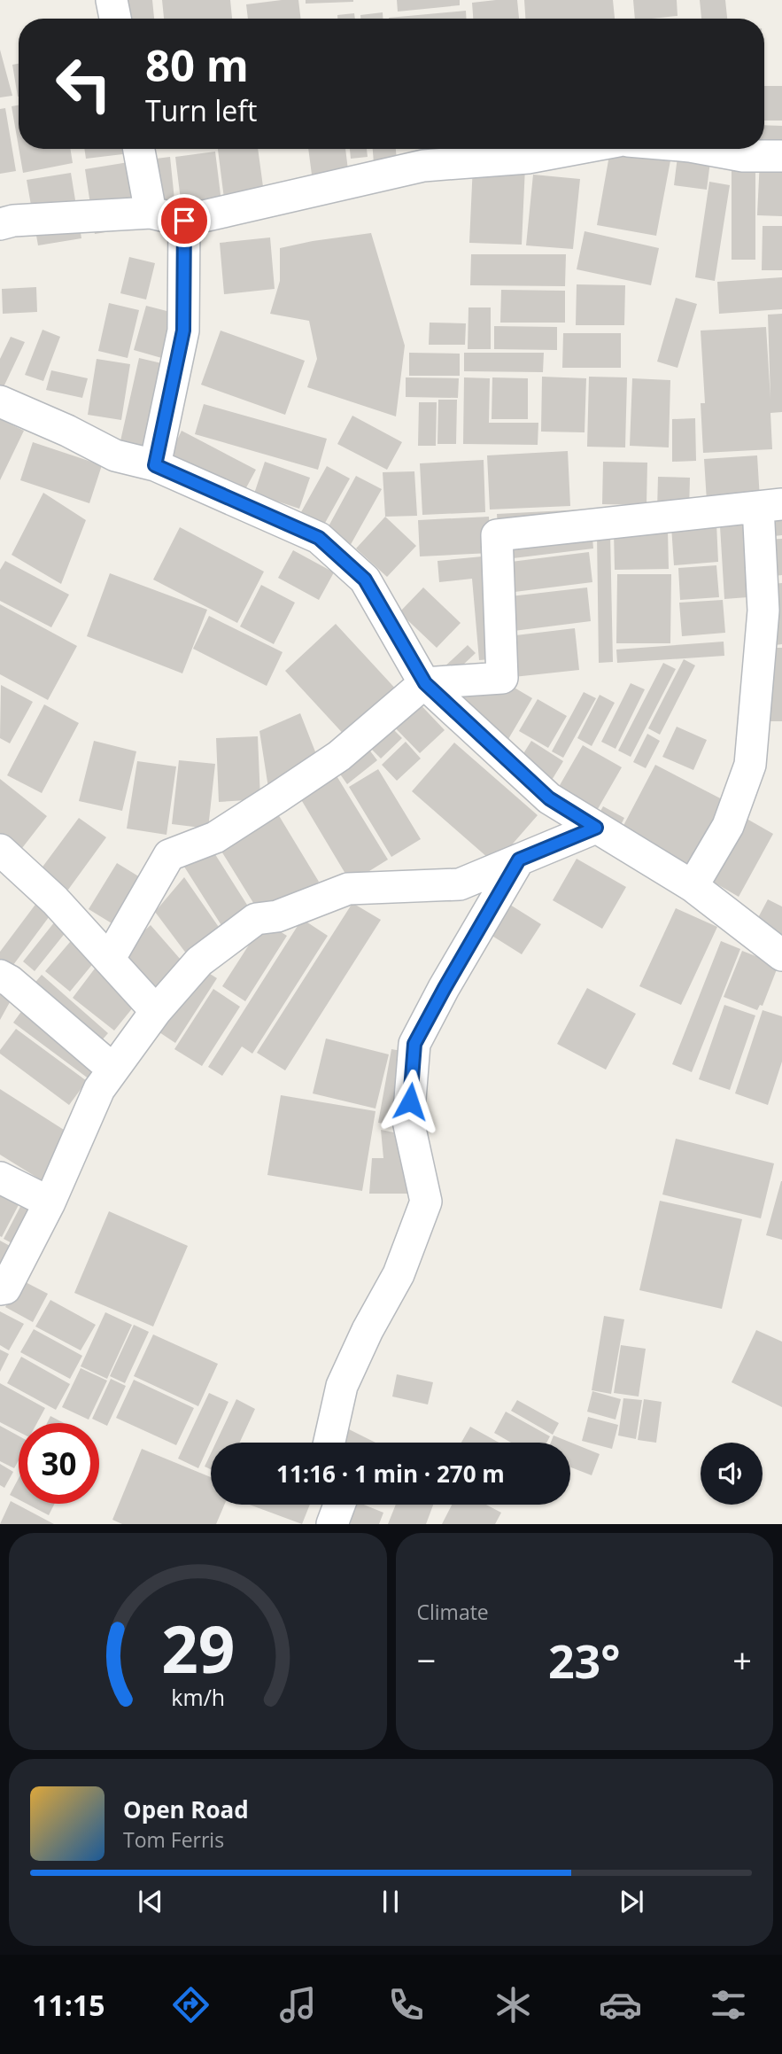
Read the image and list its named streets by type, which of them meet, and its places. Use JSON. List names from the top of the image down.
{
  "page": {
    "turn": ["80 m", "Turn left"],
    "limit": "30",
    "trip": "11:16 · 1 min · 270 m",
    "tile": "Climate",
    "heat": ["−", "23°", "+"],
    "song": ["Open Road", "Tom Ferris"],
    "tabs": "11:15",
    "gauge": ["29", "km/h"]
  }
}
